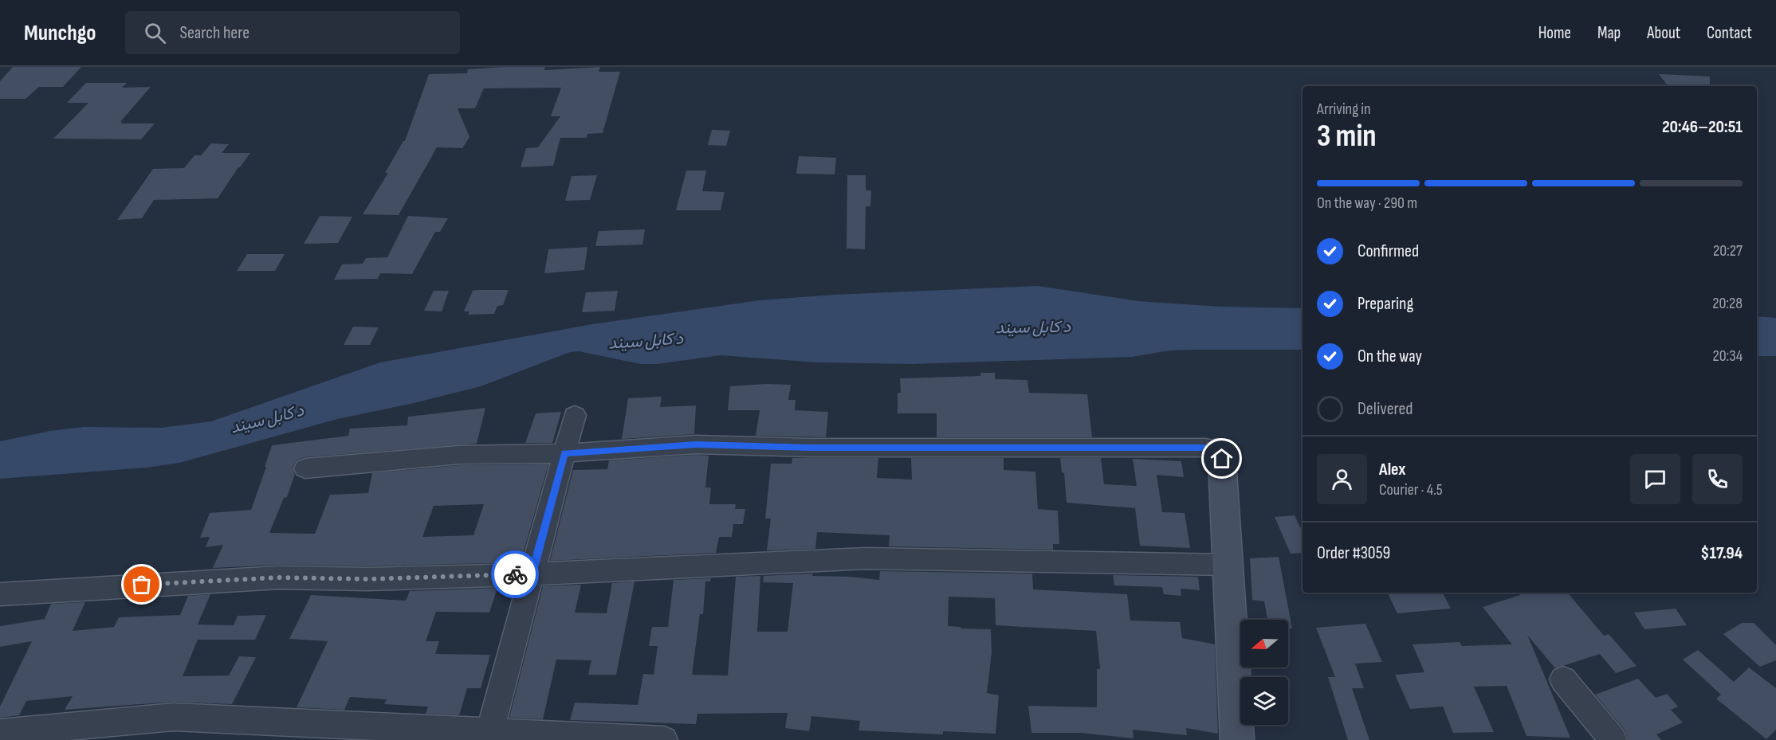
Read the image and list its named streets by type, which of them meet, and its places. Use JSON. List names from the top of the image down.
{
  "water": ["د کابل سيند"],
  "north": "left",
  "page": {
    "header": "Munchgo",
    "search": "Search here",
    "nav": [
      "Home",
      "Map",
      "About",
      "Contact"
    ],
    "heading": ["3 min", "Arriving in", "20:46–20:51"],
    "panel": [
      "Alex",
      "Courier · 4.5",
      "Order #3059",
      "$17.94"
    ],
    "bar": "On the way · 290 m",
    "list": [
      ["Confirmed", "20:27"],
      ["Preparing", "20:28"],
      ["On the way", "20:34"],
      "Delivered"
    ]
  }
}
